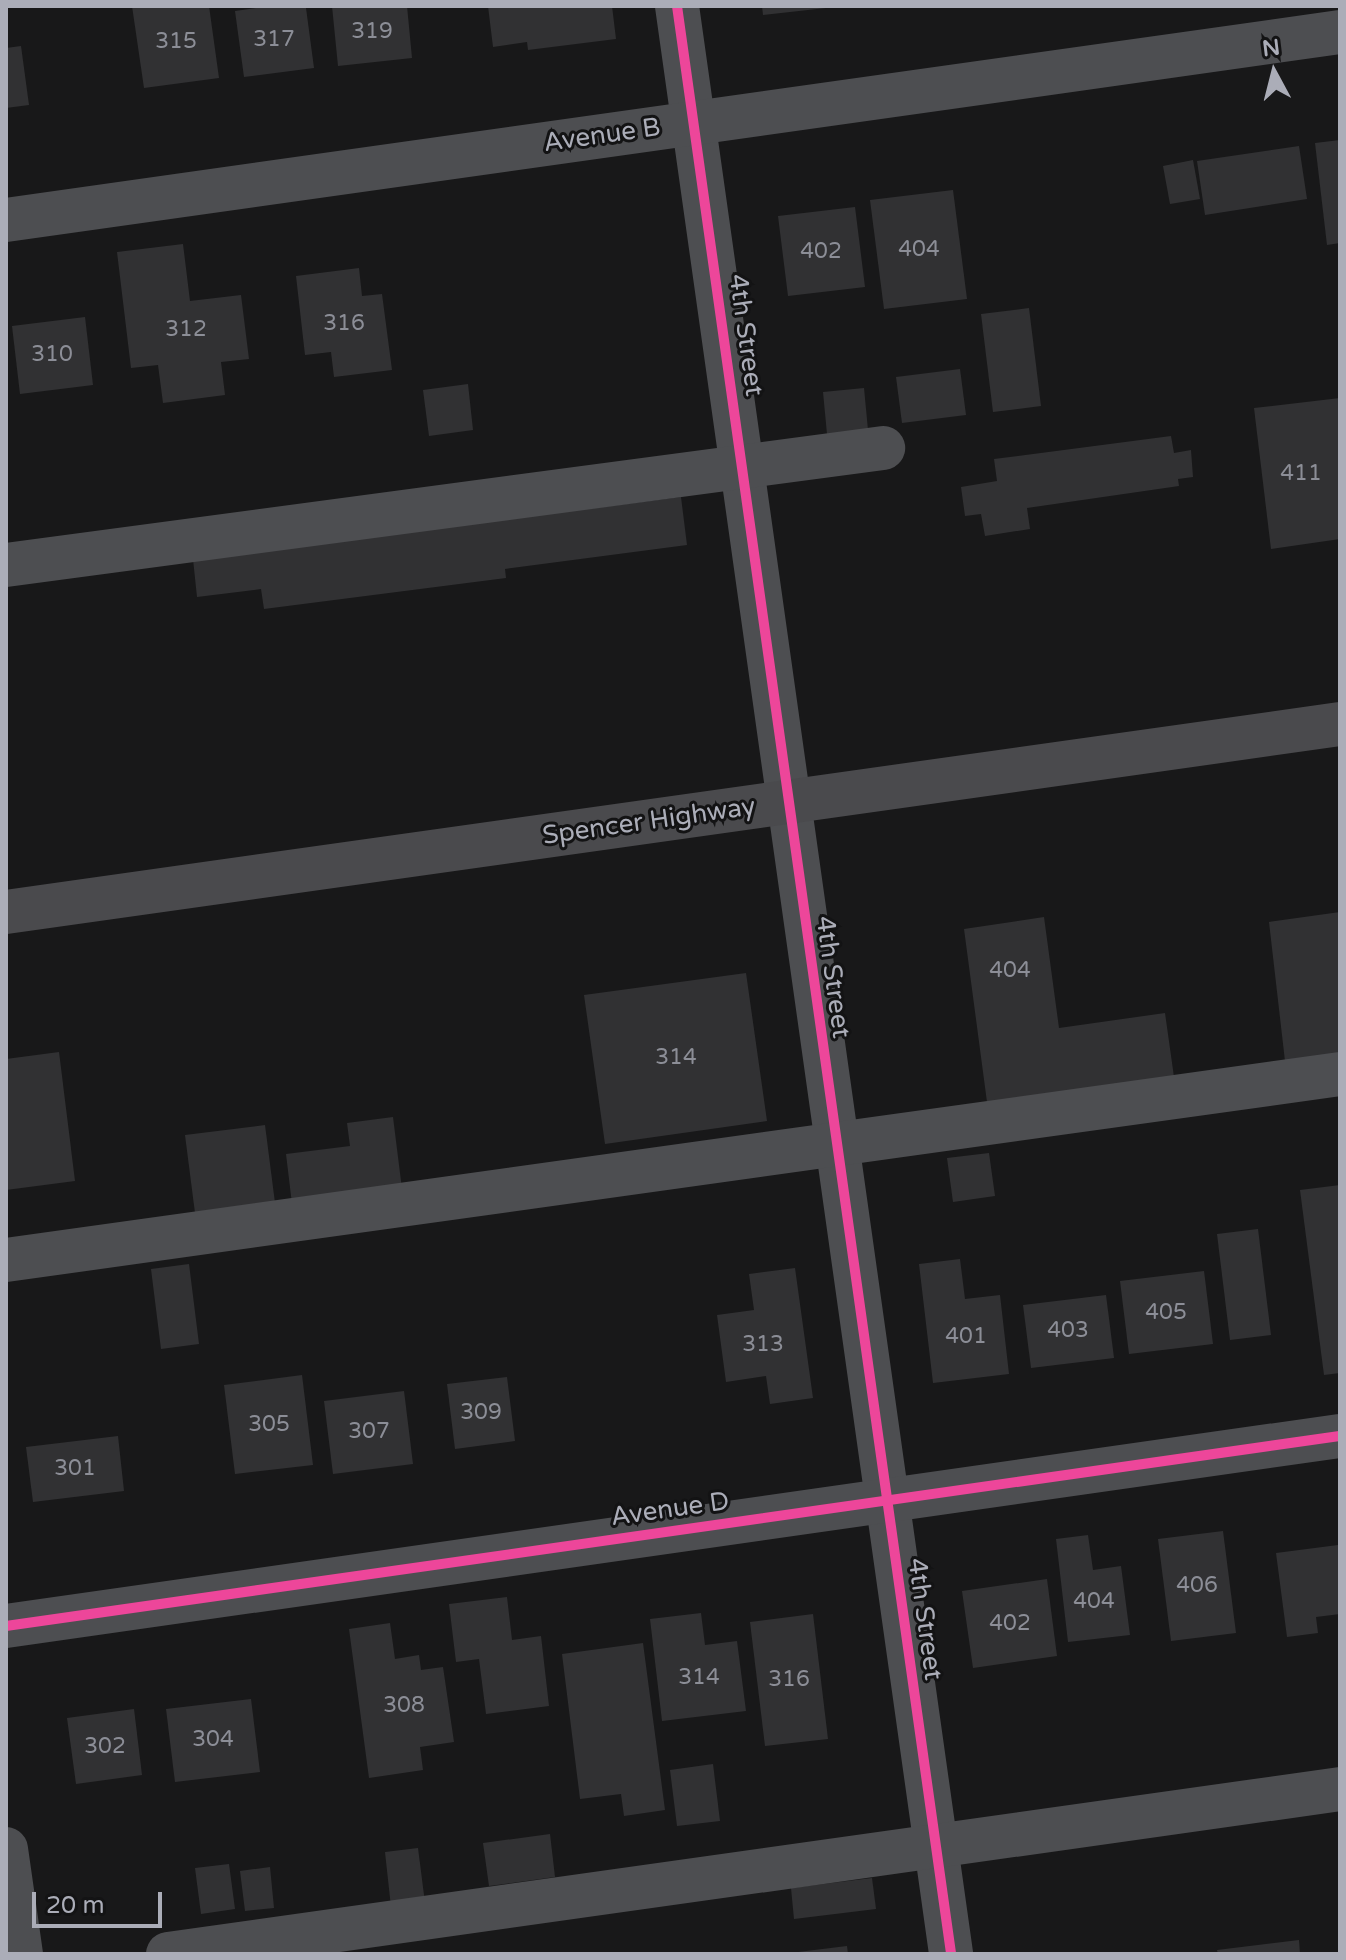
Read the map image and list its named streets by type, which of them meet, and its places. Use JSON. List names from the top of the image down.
{
  "streets": {
    "main road": ["Spencer Highway"],
    "street": ["Avenue B", "4th Street", "Avenue D"]
  },
  "crossings": [
    ["Avenue B", "4th Street"],
    ["4th Street", "Spencer Highway"],
    ["4th Street", "Avenue D"]
  ],
  "house_numbers": [
    "319",
    "317",
    "315",
    "404",
    "402",
    "316",
    "312",
    "310",
    "411",
    "404",
    "314",
    "405",
    "403",
    "401",
    "313",
    "309",
    "305",
    "307",
    "301",
    "406",
    "404",
    "402",
    "314",
    "316",
    "308",
    "304",
    "302"
  ],
  "scale_bar": "20 m",
  "north": "top"
}
